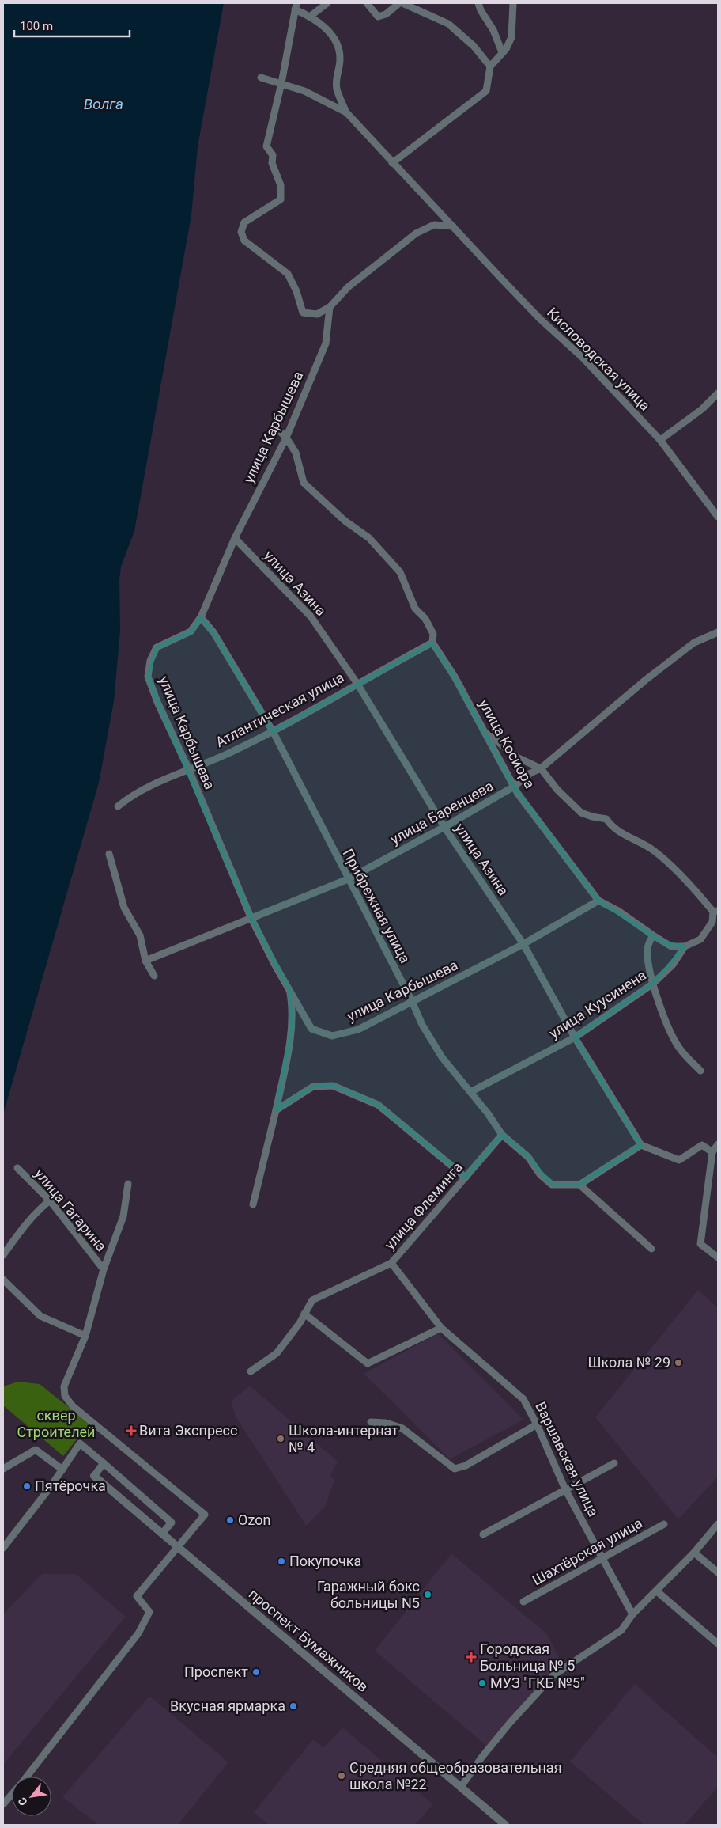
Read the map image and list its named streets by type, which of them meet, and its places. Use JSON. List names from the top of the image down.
{
  "streets": {
    "street": [
      "Кисловодская улица",
      "улица Карбышева",
      "улица Азина",
      "Атлантическая улица",
      "улица Косиора",
      "улица Баренцева",
      "Прибрежная улица",
      "улица Куусинена",
      "улица Флеминга",
      "улица Гагарина",
      "Варшавская улица",
      "Шахтёрская улица",
      "проспект Бумажников"
    ]
  },
  "crossings": [
    ["улица Карбышева", "улица Азина"],
    ["улица Карбышева", "Атлантическая улица"],
    ["улица Карбышева", "улица Косиора"],
    ["улица Карбышева", "улица Баренцева"],
    ["улица Карбышева", "Прибрежная улица"],
    ["улица Азина", "Атлантическая улица"],
    ["улица Азина", "улица Баренцева"],
    ["улица Азина", "улица Куусинена"],
    ["Атлантическая улица", "улица Косиора"],
    ["Атлантическая улица", "Прибрежная улица"],
    ["улица Косиора", "улица Баренцева"],
    ["улица Косиора", "улица Куусинена"],
    ["улица Баренцева", "Прибрежная улица"],
    ["Прибрежная улица", "улица Куусинена"],
    ["Прибрежная улица", "улица Флеминга"],
    ["улица Флеминга", "Варшавская улица"],
    ["Варшавская улица", "Шахтёрская улица"]
  ],
  "water": ["Волга"],
  "parks": ["сквер Строителей"],
  "places": {
    "other": [
      "Школа № 29",
      "Школа-интернат № 4",
      "Пятёрочка",
      "Ozon",
      "Покупочка",
      "Гаражный бокс больницы N5",
      "Проспект",
      "МУЗ \"ГКБ №5\"",
      "Вкусная ярмарка",
      "Средняя общеобразовательная школа №22"
    ],
    "health": ["Вита Экспресс", "Городская Больница № 5"]
  },
  "scale_bar": "100 m",
  "north": "bottom left"
}
